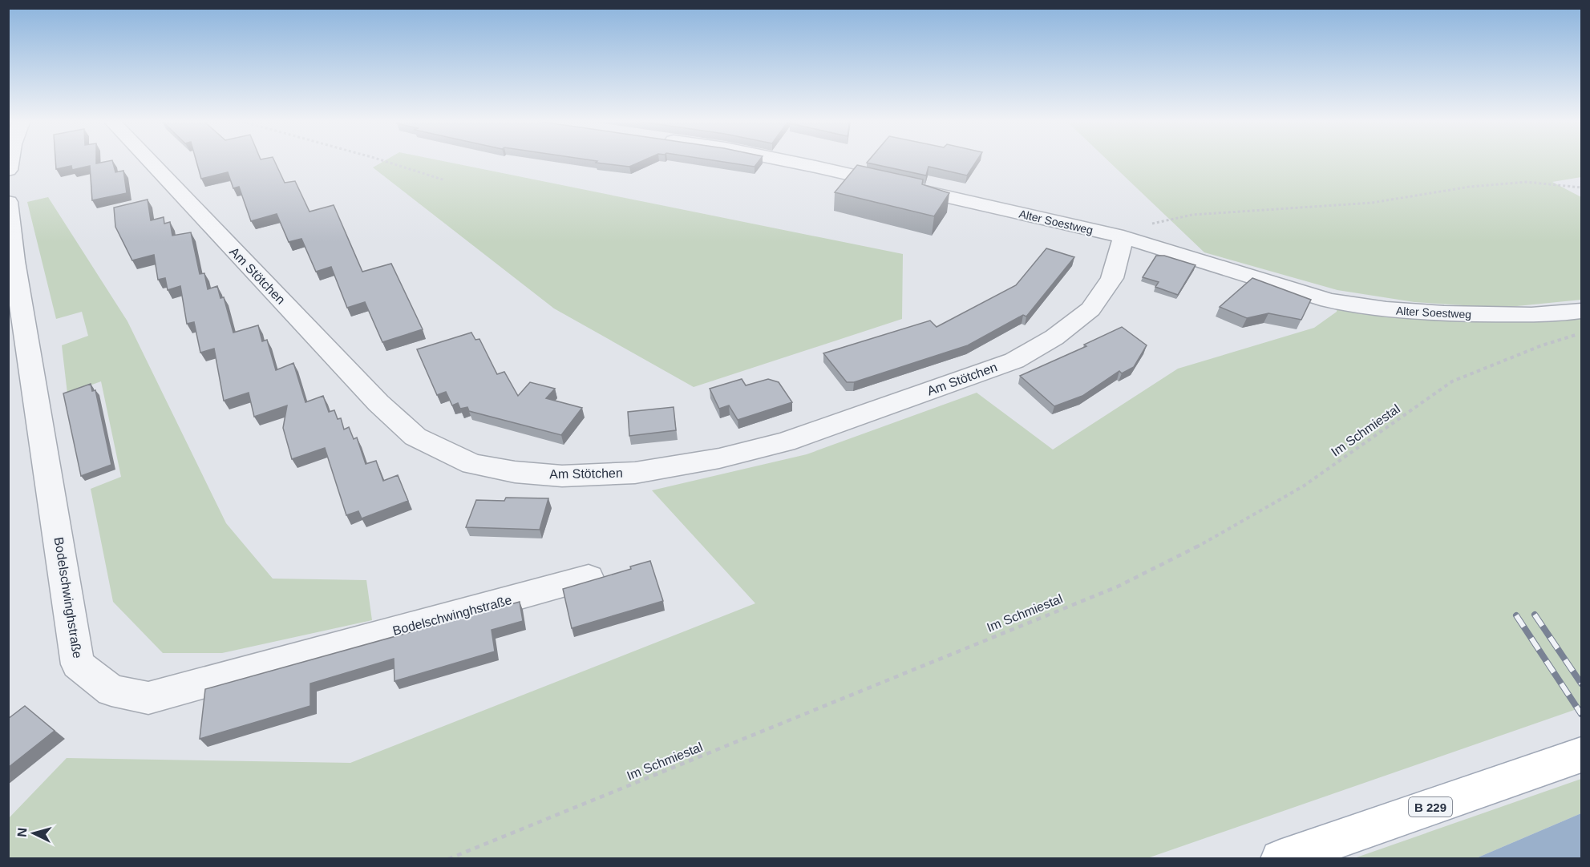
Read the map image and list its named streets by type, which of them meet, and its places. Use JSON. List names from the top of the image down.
{
  "streets": {
    "main road": ["B 229"],
    "street": ["Alter Soestweg", "Am Stötchen", "Bodelschwinghstraße"],
    "path": ["Im Schmiestal"]
  },
  "crossings": [
    ["Alter Soestweg", "Am Stötchen"]
  ],
  "north": "left"
}
